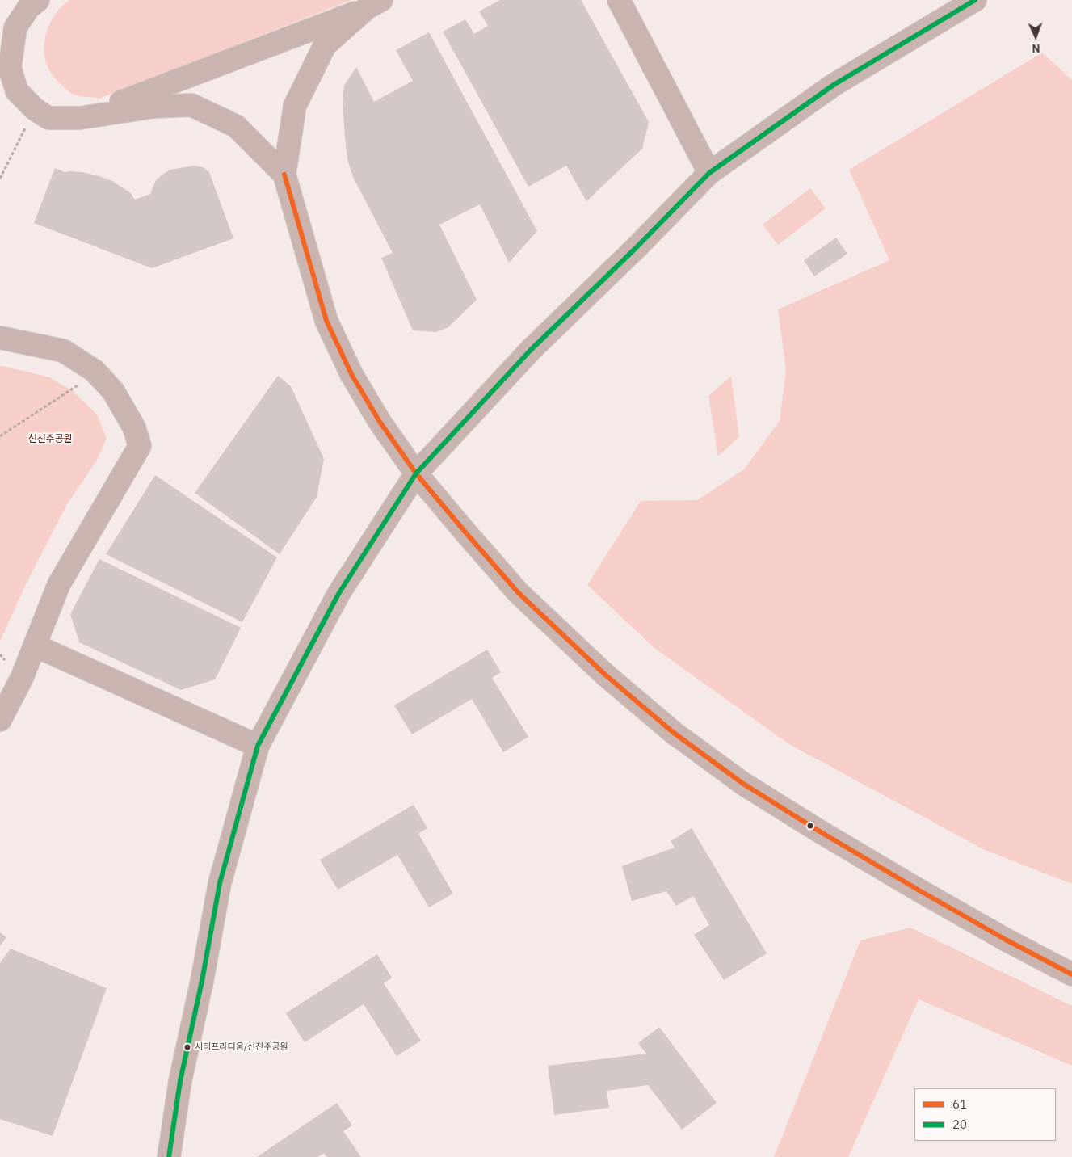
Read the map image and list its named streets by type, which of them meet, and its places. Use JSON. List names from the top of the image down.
{
  "parks": ["신진주공원"],
  "places": ["시티프라디움/신진주공원"],
  "lines": ["transit line 20", "transit line 61"],
  "legend": ["61", "20"],
  "north": "bottom"
}
